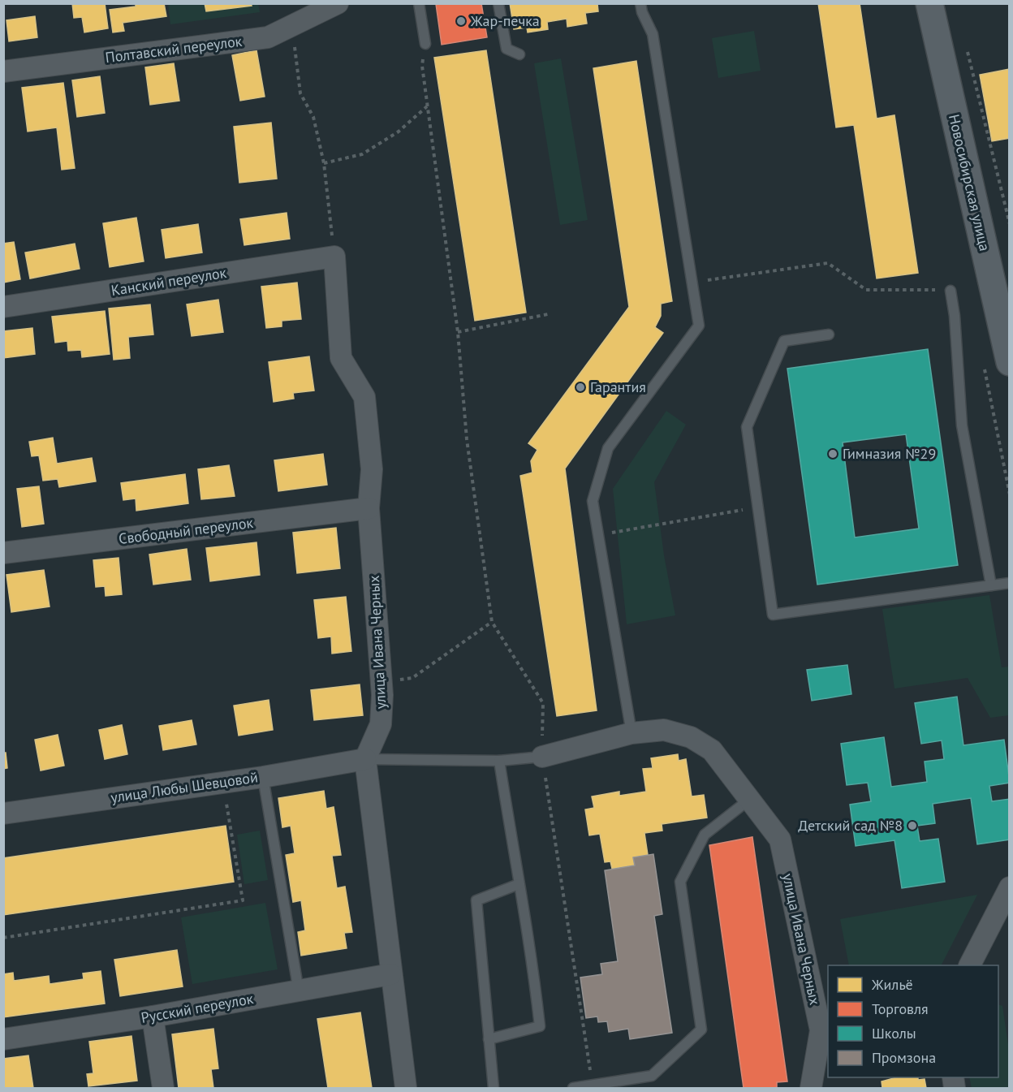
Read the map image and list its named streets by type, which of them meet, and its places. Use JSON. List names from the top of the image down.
{
  "streets": {
    "street": [
      "Полтавский переулок",
      "Новосибирская улица",
      "Канский переулок",
      "Свободный переулок",
      "улица Ивана Черных",
      "улица Любы Шевцовой",
      "Русский переулок"
    ]
  },
  "crossings": [
    ["Канский переулок", "улица Ивана Черных"],
    ["Свободный переулок", "улица Ивана Черных"],
    ["улица Ивана Черных", "улица Любы Шевцовой"]
  ],
  "places": [
    "Жар-печка",
    "Гарантия",
    "Гимназия №29",
    "Детский сад №8"
  ],
  "legend": [
    "Жильё",
    "Торговля",
    "Школы",
    "Промзона"
  ]
}
